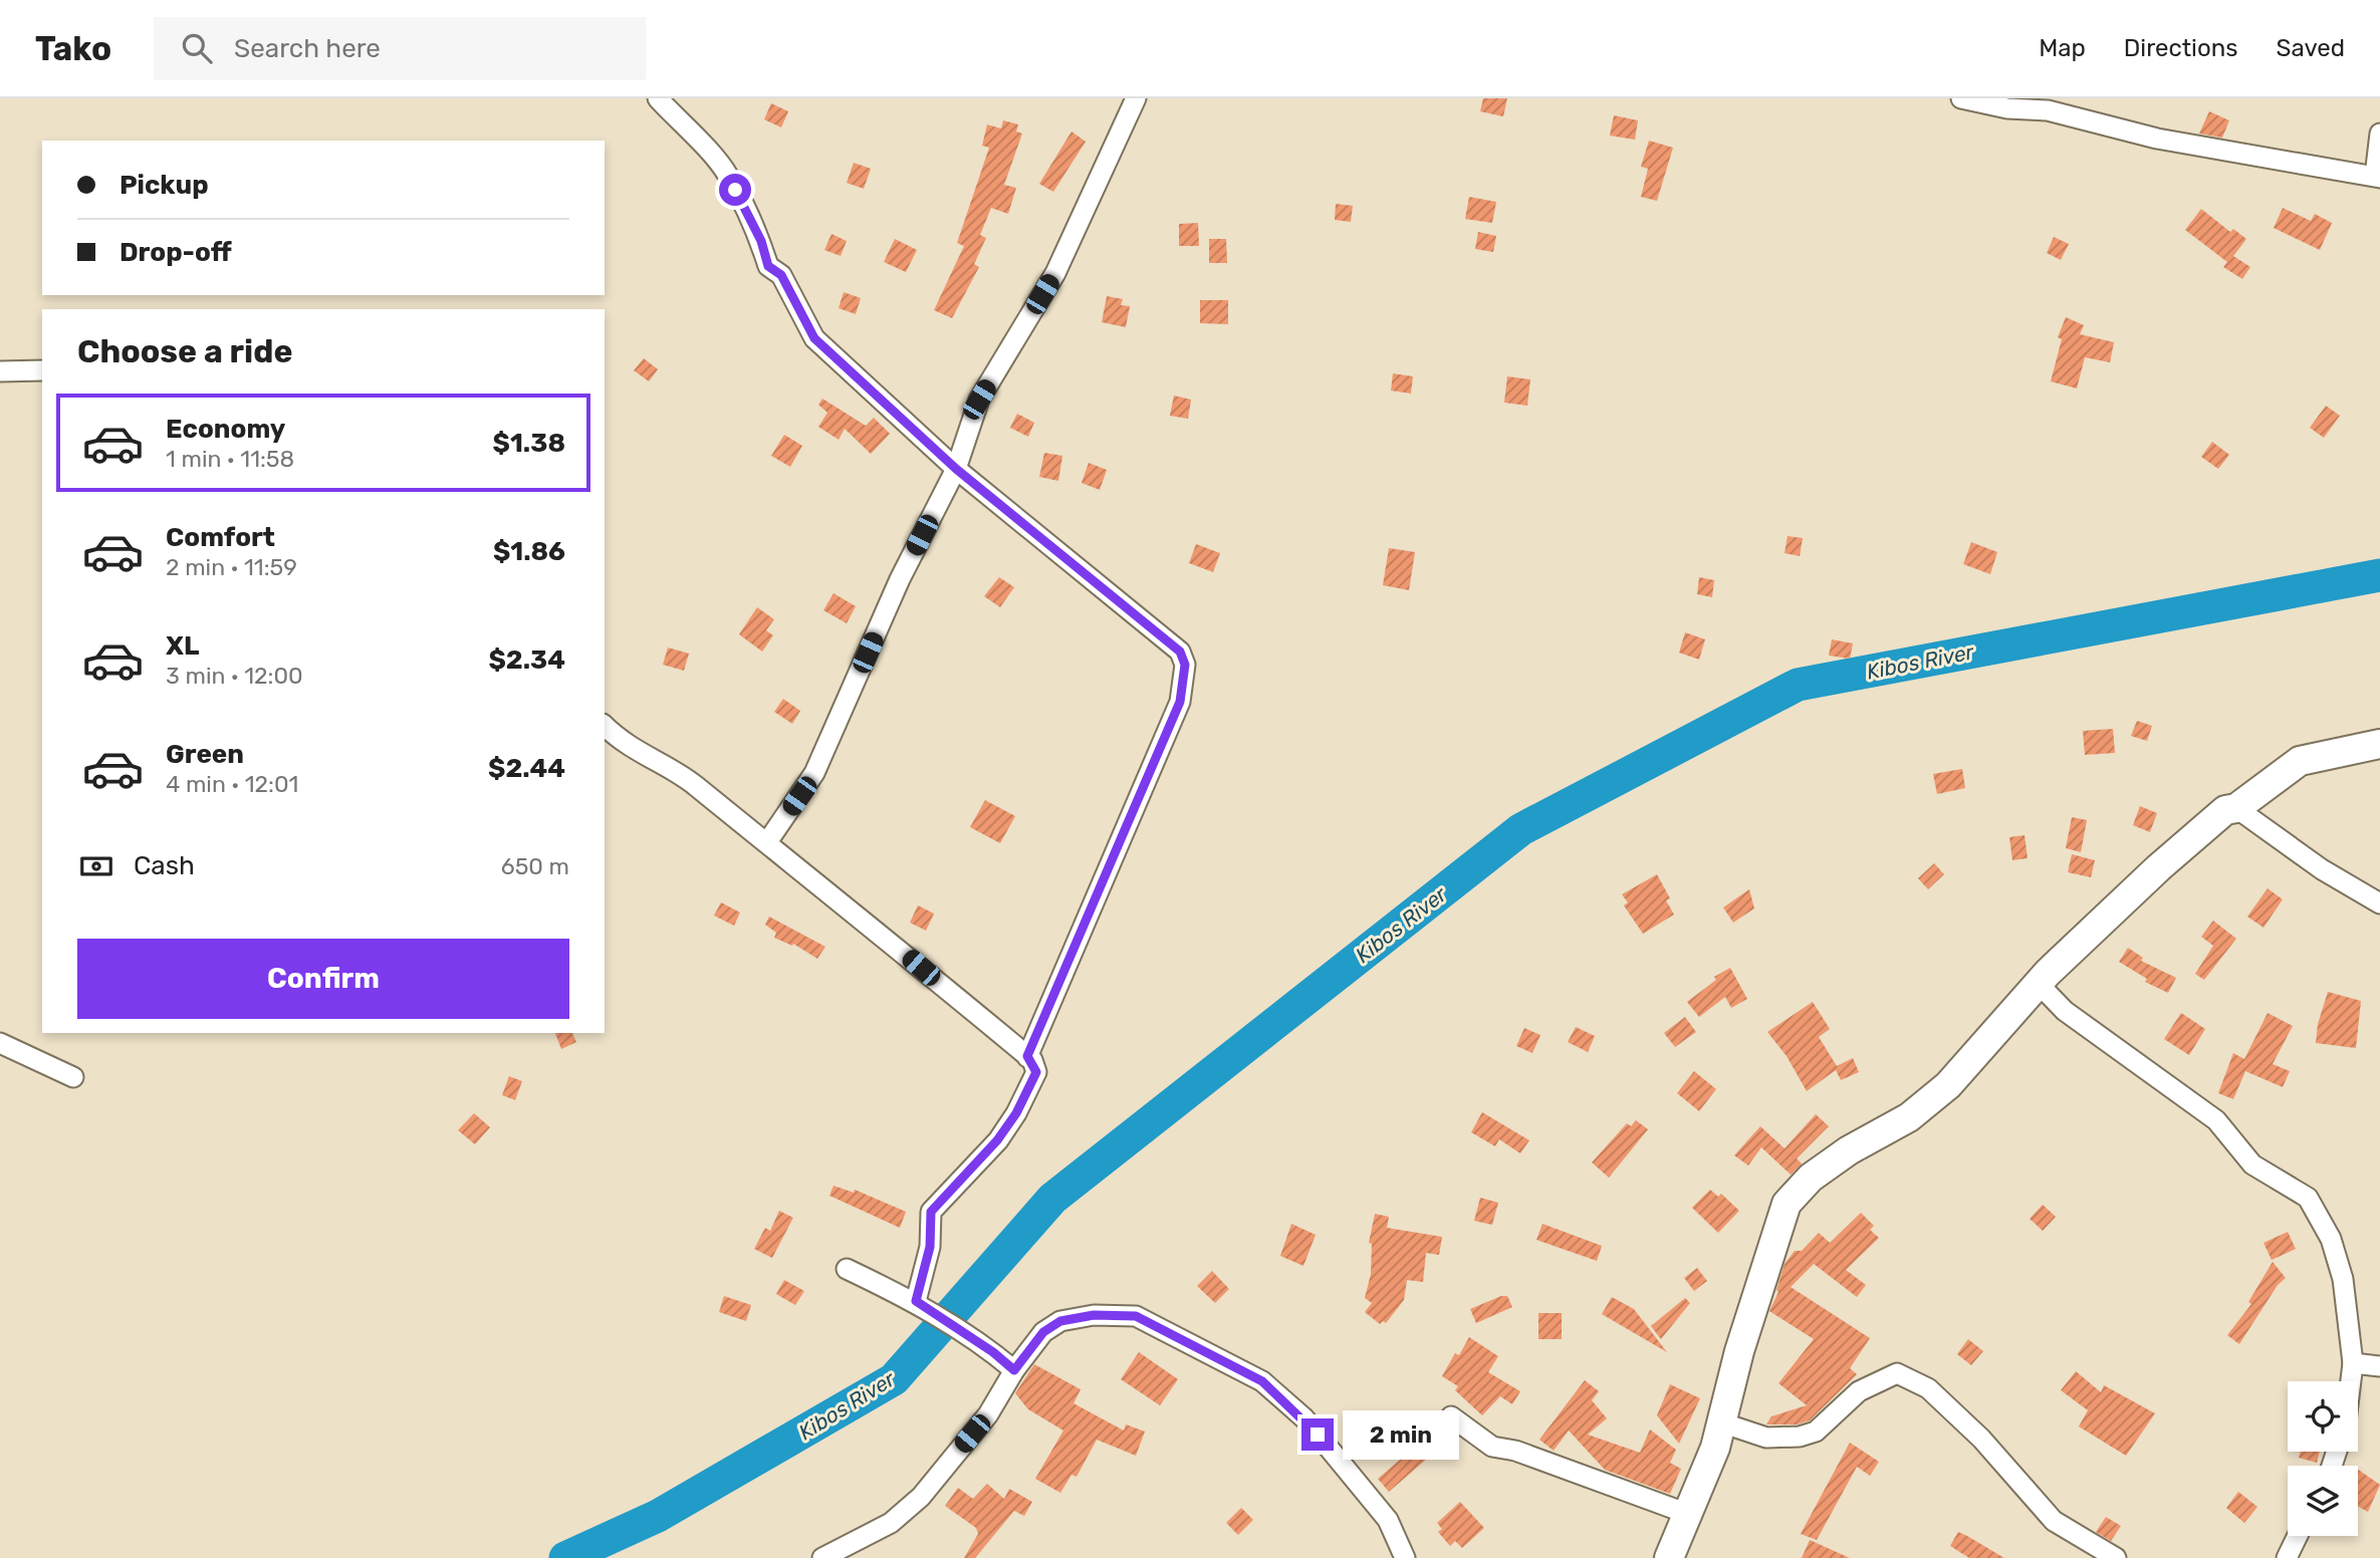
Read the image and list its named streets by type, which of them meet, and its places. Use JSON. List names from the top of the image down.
{
  "water": ["Kibos River"],
  "page": {
    "header": "Tako",
    "search": "Search here",
    "nav": ["Map", "Directions", "Saved"],
    "banner": ["Pickup", "Drop-off"],
    "heading": "Choose a ride",
    "list": [
      {
        "name": "Economy",
        "note": "1 min · 11:58",
        "value": "$1.38"
      },
      {
        "name": "Comfort",
        "note": "2 min · 11:59",
        "value": "$1.86"
      },
      {
        "name": "XL",
        "note": "3 min · 12:00",
        "value": "$2.34"
      },
      {
        "name": "Green",
        "note": "4 min · 12:01",
        "value": "$2.44"
      }
    ],
    "pay": ["Cash", "650 m"],
    "buttons": "Confirm",
    "bubble": "2 min"
  }
}
